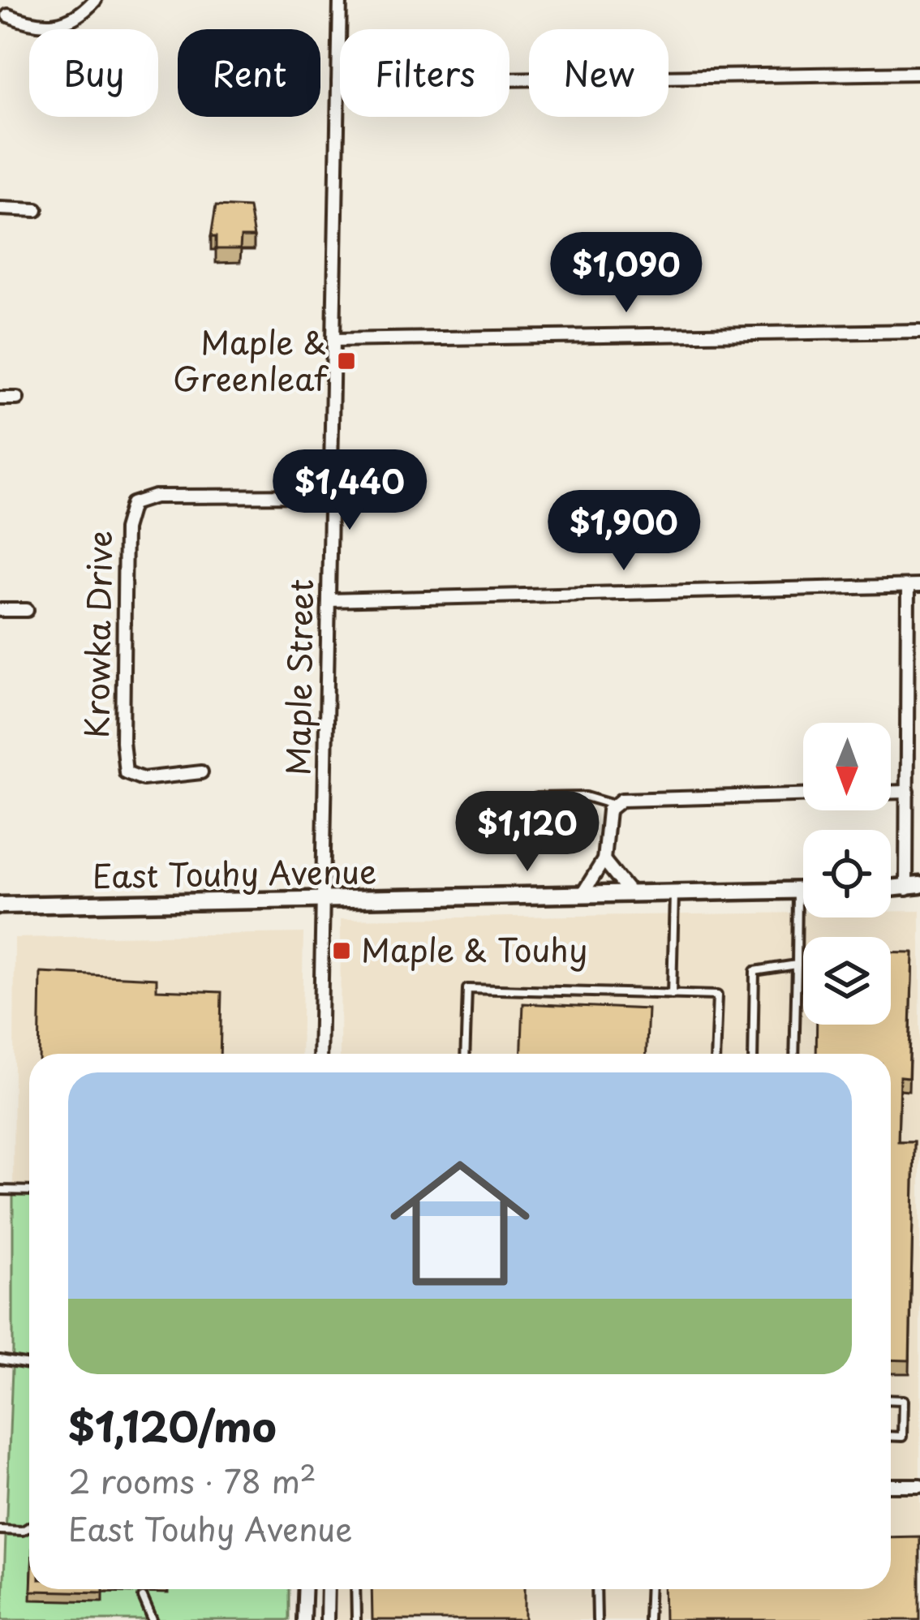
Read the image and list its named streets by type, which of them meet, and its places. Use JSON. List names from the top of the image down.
{
  "streets": {
    "main road": ["East Touhy Avenue"],
    "street": ["Krowka Drive", "Maple Street"]
  },
  "crossings": [
    ["Krowka Drive", "Maple Street"],
    ["Maple Street", "East Touhy Avenue"]
  ],
  "places": {
    "transit": ["Maple & Greenleaf", "Maple & Touhy"]
  },
  "north": "bottom",
  "page": {
    "chip": [
      "Buy",
      "Rent",
      "Filters",
      "New"
    ],
    "price": [
      "$1,090",
      "$1,440",
      "$1,900",
      "$1,120"
    ],
    "list": [
      {
        "name": "$1,120/mo",
        "note": "2 rooms · 78 m² · East Touhy Avenue"
      }
    ]
  }
}
